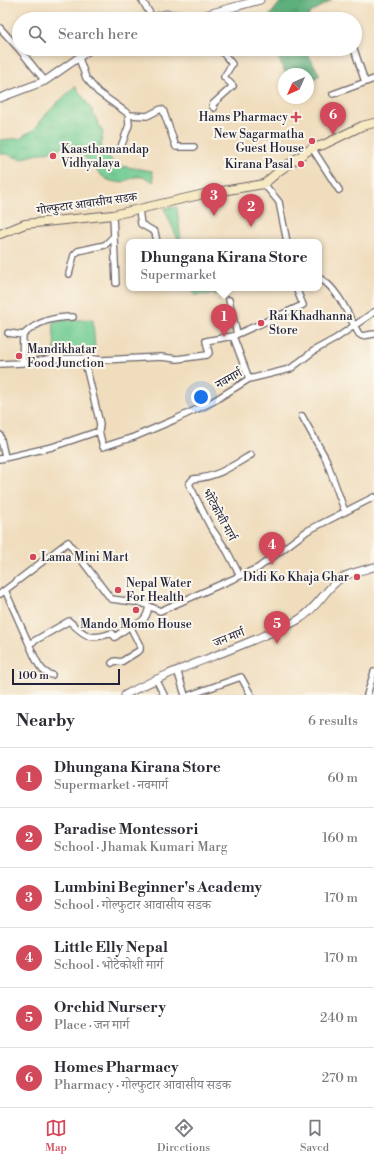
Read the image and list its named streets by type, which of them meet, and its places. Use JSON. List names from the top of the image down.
{
  "streets": {
    "main road": ["गोल्फुटार आवासीय सडक"],
    "street": ["नवमार्ग", "भोटेकोशी मार्ग", "जन मार्ग"]
  },
  "places": {
    "health": ["Hams Pharmacy"],
    "other": [
      "New Sagarmatha Guest House",
      "Kaasthamandap Vidhyalaya",
      "Kirana Pasal",
      "Rai Khadhanna Store",
      "Mandikhatar Food Junction",
      "Lama Mini Mart",
      "Didi Ko Khaja Ghar",
      "Nepal Water For Health",
      "Mando Momo House"
    ]
  },
  "scale_bar": "100 m",
  "north": "bottom left",
  "page": {
    "search": "Search here",
    "pins": [
      "6",
      "3",
      "2",
      "1",
      "4",
      "5"
    ],
    "popup": ["Dhungana Kirana Store", "Supermarket"],
    "scale": "100 m",
    "heading": ["Nearby", "6 results"],
    "list": [
      {
        "mark": "1",
        "name": "Dhungana Kirana Store",
        "note": "Supermarket · नवमार्ग",
        "value": "60 m"
      },
      {
        "mark": "2",
        "name": "Paradise Montessori",
        "note": "School · Jhamak Kumari Marg",
        "value": "160 m"
      },
      {
        "mark": "3",
        "name": "Lumbini Beginner's Academy",
        "note": "School · गोल्फुटार आवासीय सडक",
        "value": "170 m"
      },
      {
        "mark": "4",
        "name": "Little Elly Nepal",
        "note": "School · भोटेकोशी मार्ग",
        "value": "170 m"
      },
      {
        "mark": "5",
        "name": "Orchid Nursery",
        "note": "Place · जन मार्ग",
        "value": "240 m"
      },
      {
        "mark": "6",
        "name": "Homes Pharmacy",
        "note": "Pharmacy · गोल्फुटार आवासीय सडक",
        "value": "270 m"
      }
    ],
    "nav": ["Map", "Directions", "Saved"]
  }
}
